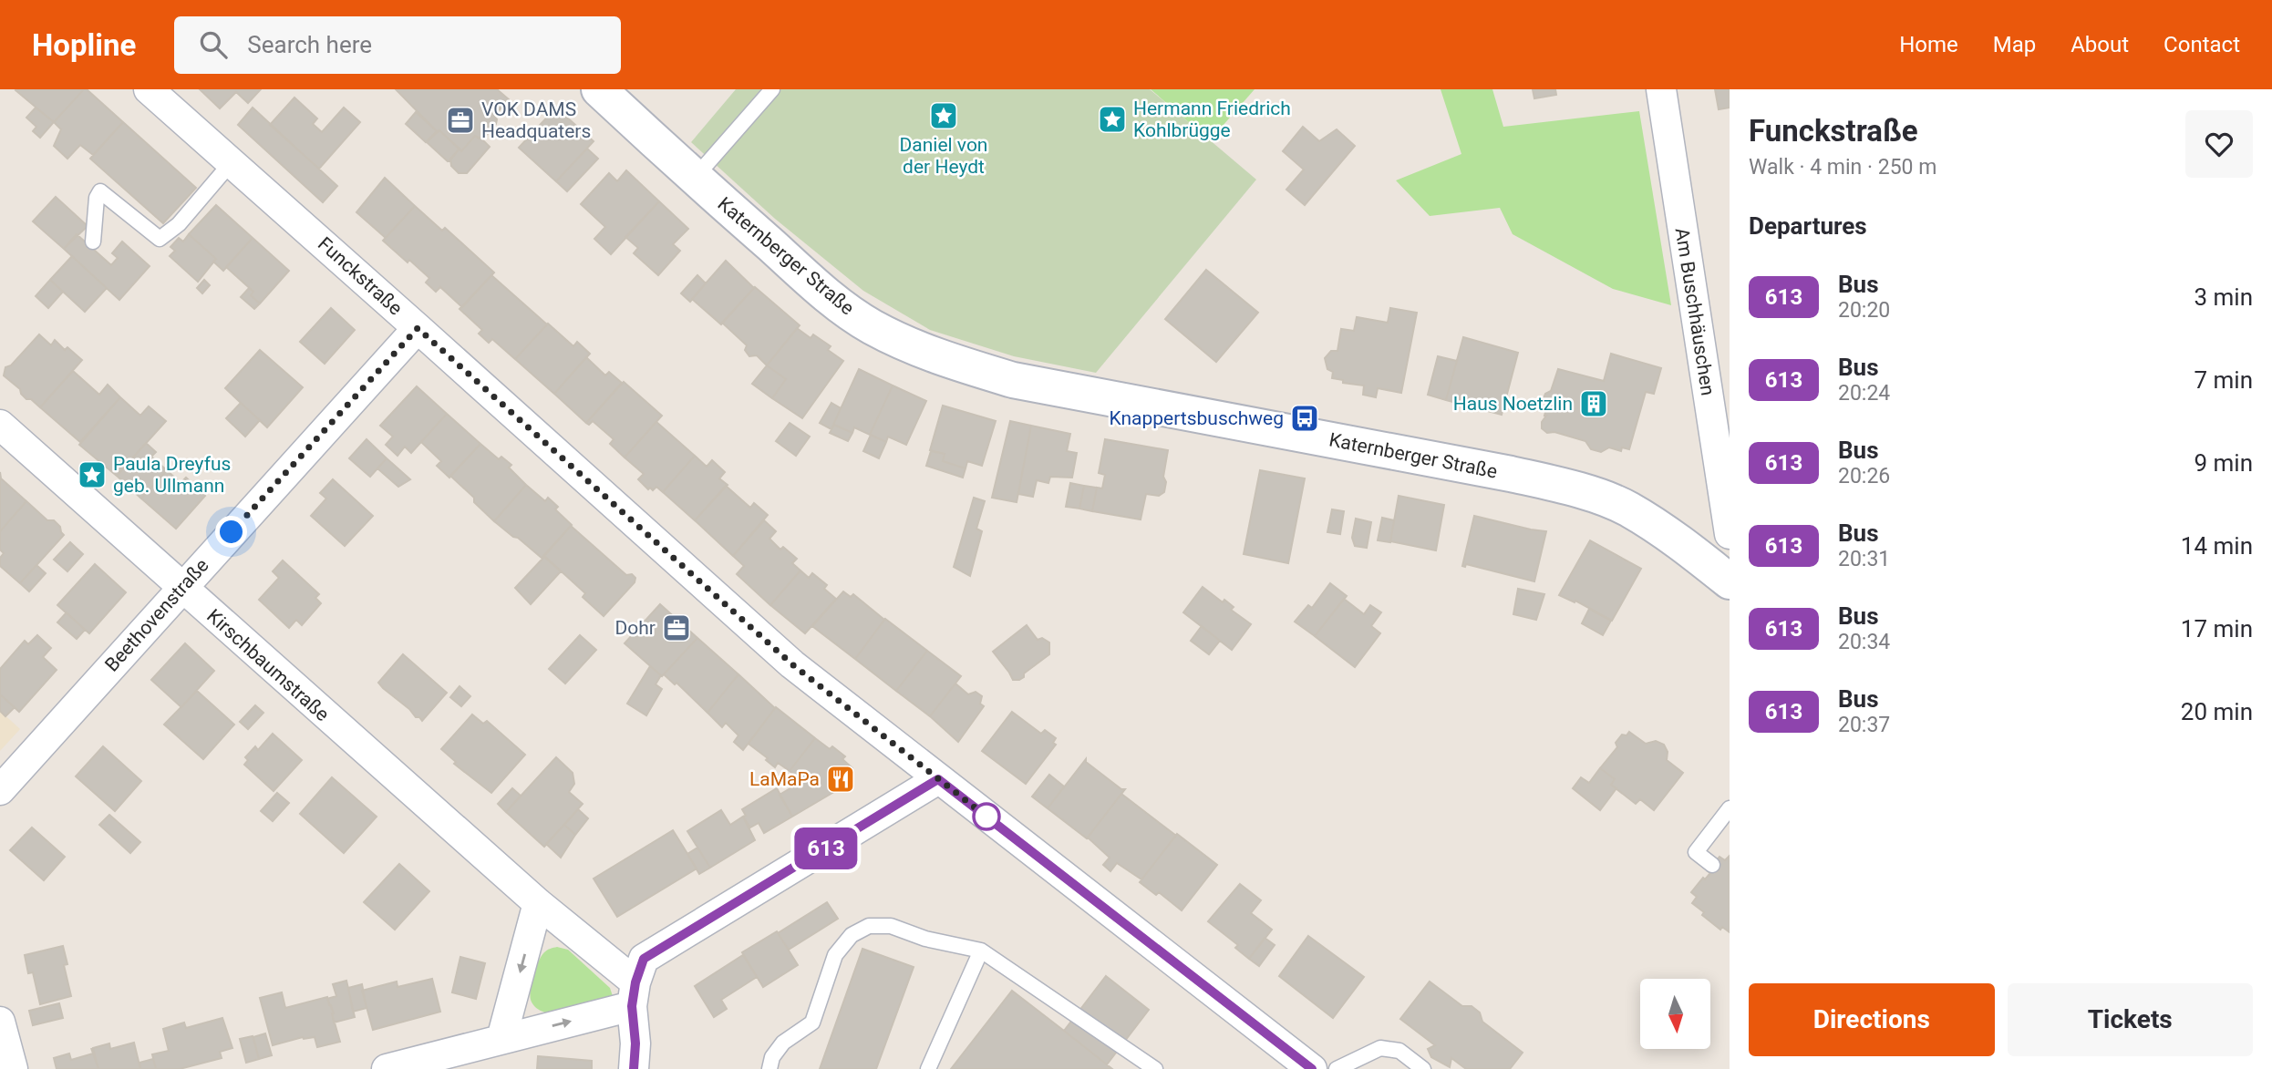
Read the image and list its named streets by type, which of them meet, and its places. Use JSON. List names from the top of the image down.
{
  "streets": {
    "street": [
      "Katernberger Straße",
      "Funckstraße",
      "Am Buschhäuschen",
      "Beethovenstraße",
      "Kirschbaumstraße"
    ]
  },
  "crossings": [
    ["Funckstraße", "Beethovenstraße"],
    ["Beethovenstraße", "Kirschbaumstraße"]
  ],
  "places": {
    "place": ["Daniel von der Heydt", "Hermann Friedrich Kohlbrügge", "Paula Dreyfus geb. Ullmann"],
    "office": ["VOK DAMS Headquaters", "Dohr"],
    "building": ["Haus Noetzlin"],
    "bus stop": ["Knappertsbuschweg"],
    "restaurant": ["LaMaPa"]
  },
  "lines": ["bus line 613"],
  "north": "bottom",
  "page": {
    "header": "Hopline",
    "search": "Search here",
    "nav": [
      "Home",
      "Map",
      "About",
      "Contact"
    ],
    "on_map": "613",
    "heading": [
      ["Funckstraße", "Walk · 4 min · 250 m"],
      "Departures"
    ],
    "list": [
      {
        "mark": "613",
        "name": "Bus",
        "note": "20:20",
        "value": "3 min"
      },
      {
        "mark": "613",
        "name": "Bus",
        "note": "20:24",
        "value": "7 min"
      },
      {
        "mark": "613",
        "name": "Bus",
        "note": "20:26",
        "value": "9 min"
      },
      {
        "mark": "613",
        "name": "Bus",
        "note": "20:31",
        "value": "14 min"
      },
      {
        "mark": "613",
        "name": "Bus",
        "note": "20:34",
        "value": "17 min"
      },
      {
        "mark": "613",
        "name": "Bus",
        "note": "20:37",
        "value": "20 min"
      }
    ],
    "buttons": ["Directions", "Tickets"]
  }
}
